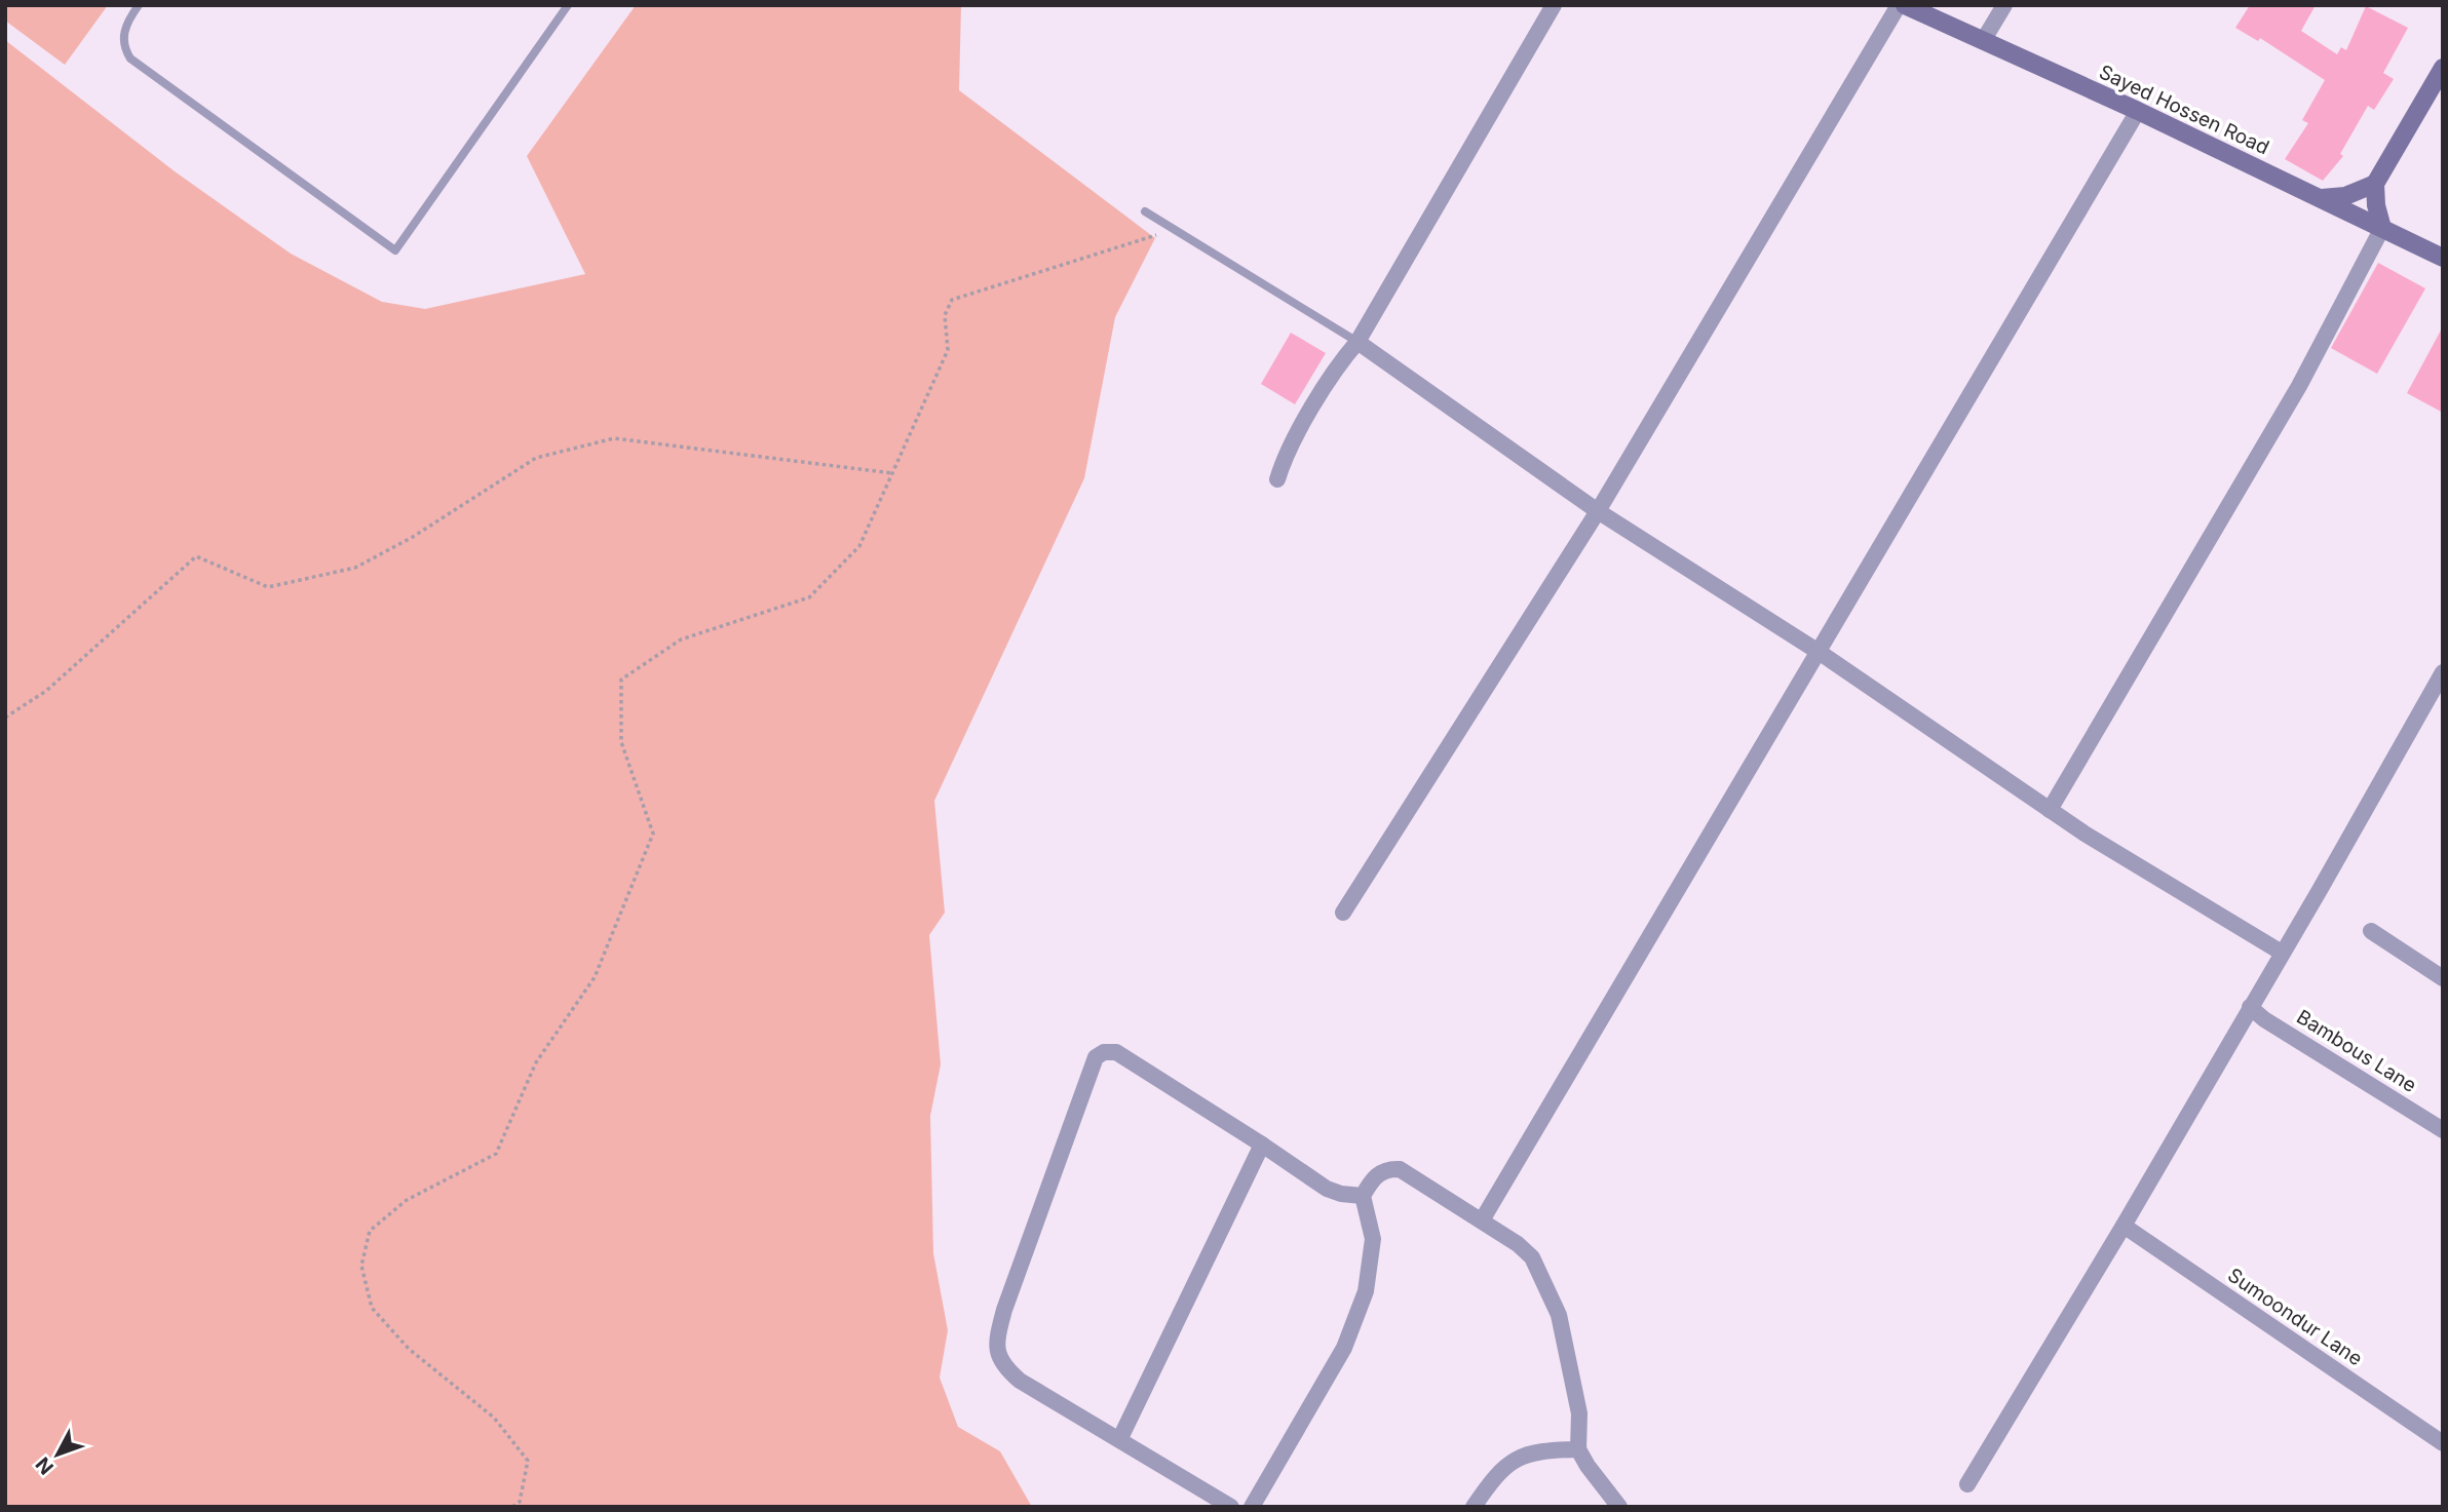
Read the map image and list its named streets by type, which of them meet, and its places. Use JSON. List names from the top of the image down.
{
  "streets": {
    "main road": ["Sayed Hossen Road"],
    "street": ["Bambous Lane", "Sumoondur Lane"]
  },
  "north": "bottom left"
}
